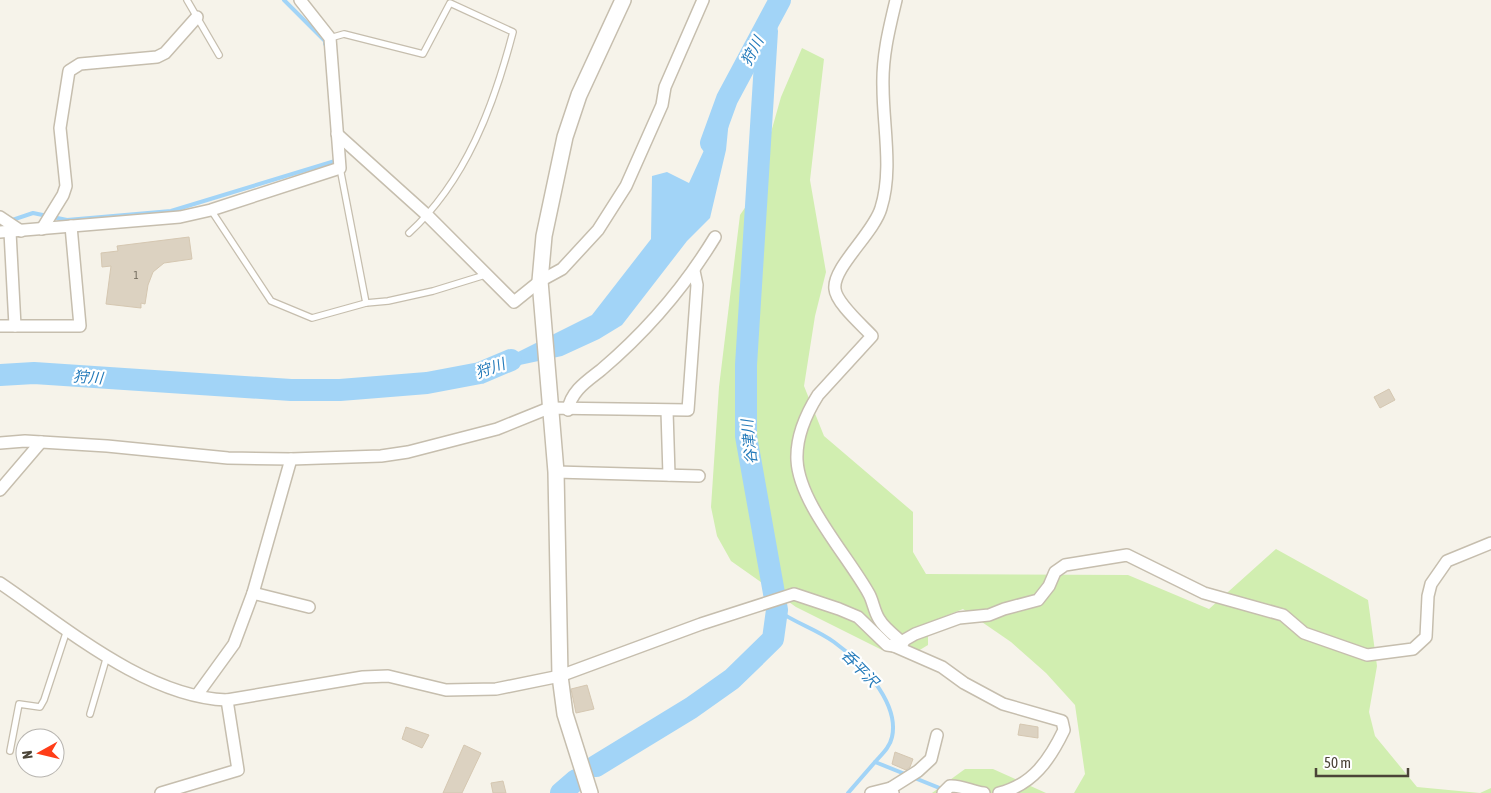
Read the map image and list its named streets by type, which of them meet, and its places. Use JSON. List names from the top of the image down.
{
  "water": ["狩川", "谷津川", "呑平沢"],
  "house_numbers": ["1"],
  "scale_bar": "50 m",
  "north": "left"
}
